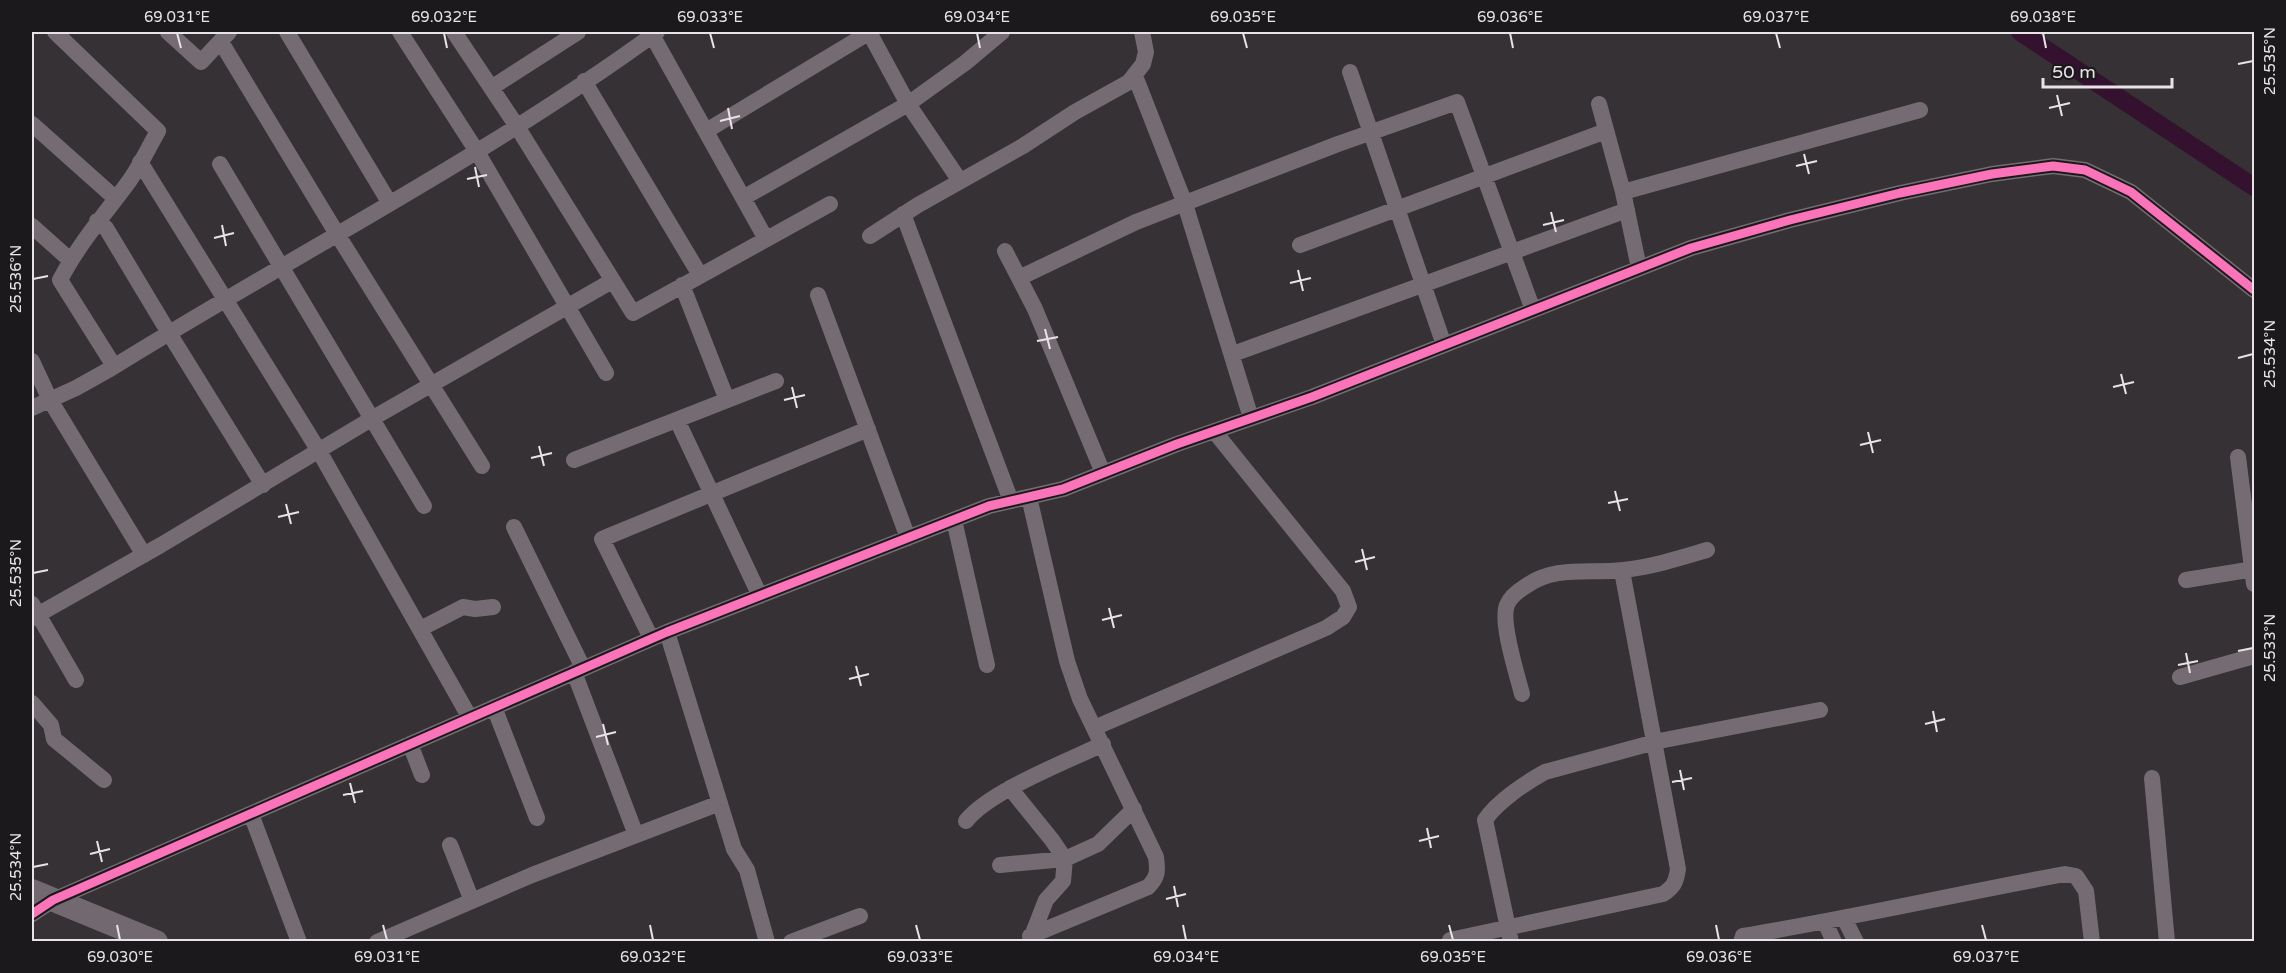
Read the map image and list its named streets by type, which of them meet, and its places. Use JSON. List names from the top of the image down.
{
  "scale_bar": "50 m",
  "coordinates": [
    "69.031°E",
    "69.032°E",
    "69.033°E",
    "69.034°E",
    "69.035°E",
    "69.036°E",
    "69.037°E",
    "69.038°E",
    "25.535°N",
    "25.536°N",
    "25.534°N",
    "25.533°N",
    "69.030°E"
  ]
}
